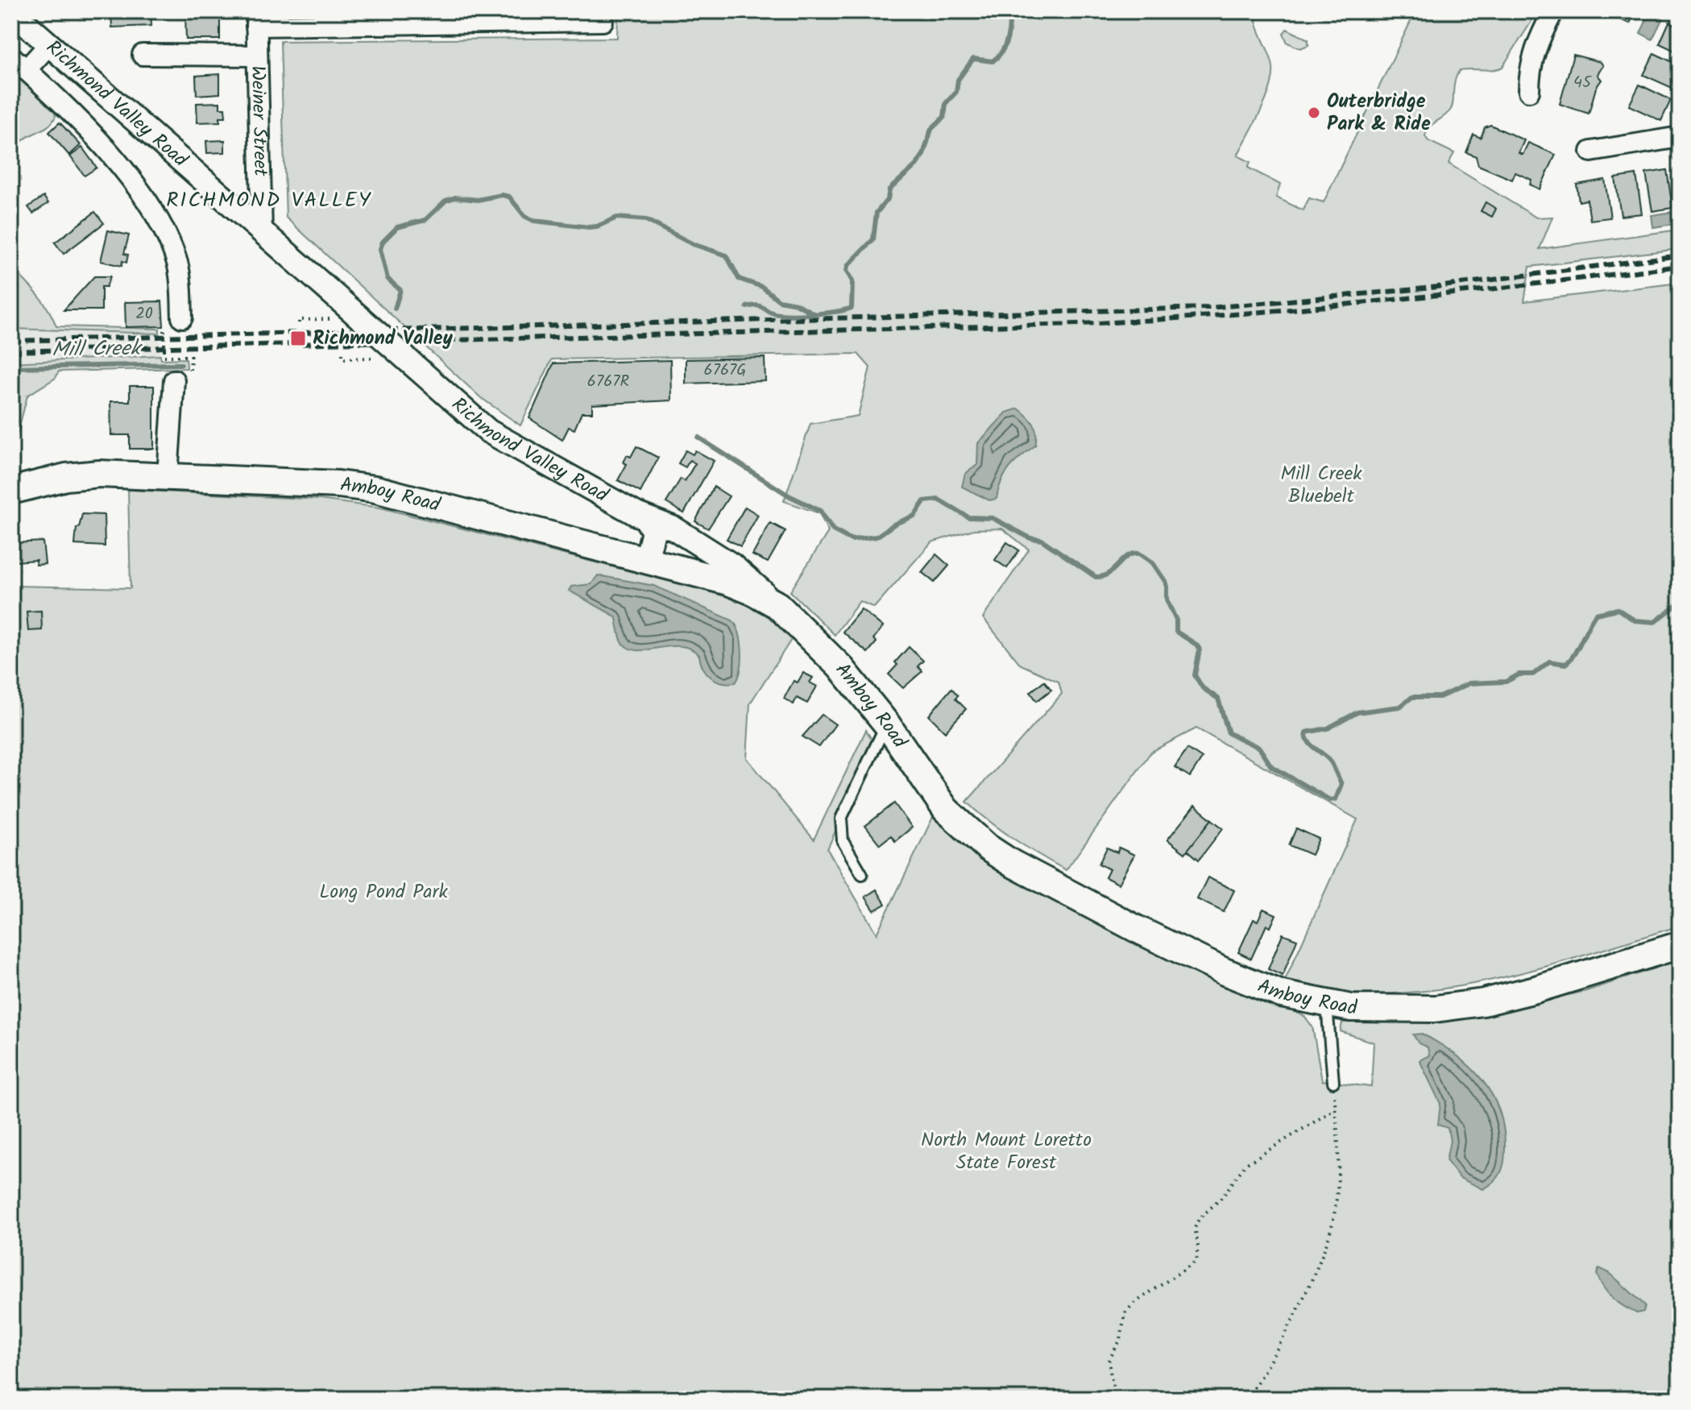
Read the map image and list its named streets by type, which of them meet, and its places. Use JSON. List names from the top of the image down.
{
  "streets": {
    "main road": ["Amboy Road"],
    "street": ["Richmond Valley Road", "Weiner Street"]
  },
  "crossings": [
    ["Richmond Valley Road", "Weiner Street"],
    ["Richmond Valley Road", "Amboy Road"]
  ],
  "districts": ["RICHMOND VALLEY"],
  "water": ["Mill Creek"],
  "parks": ["Mill Creek Bluebelt", "Long Pond Park", "North Mount Loretto State Forest"],
  "places": {
    "other": ["Outerbridge Park & Ride"],
    "transit": ["Richmond Valley"]
  },
  "house_numbers": [
    "45",
    "20",
    "6767G",
    "6767R"
  ]
}
